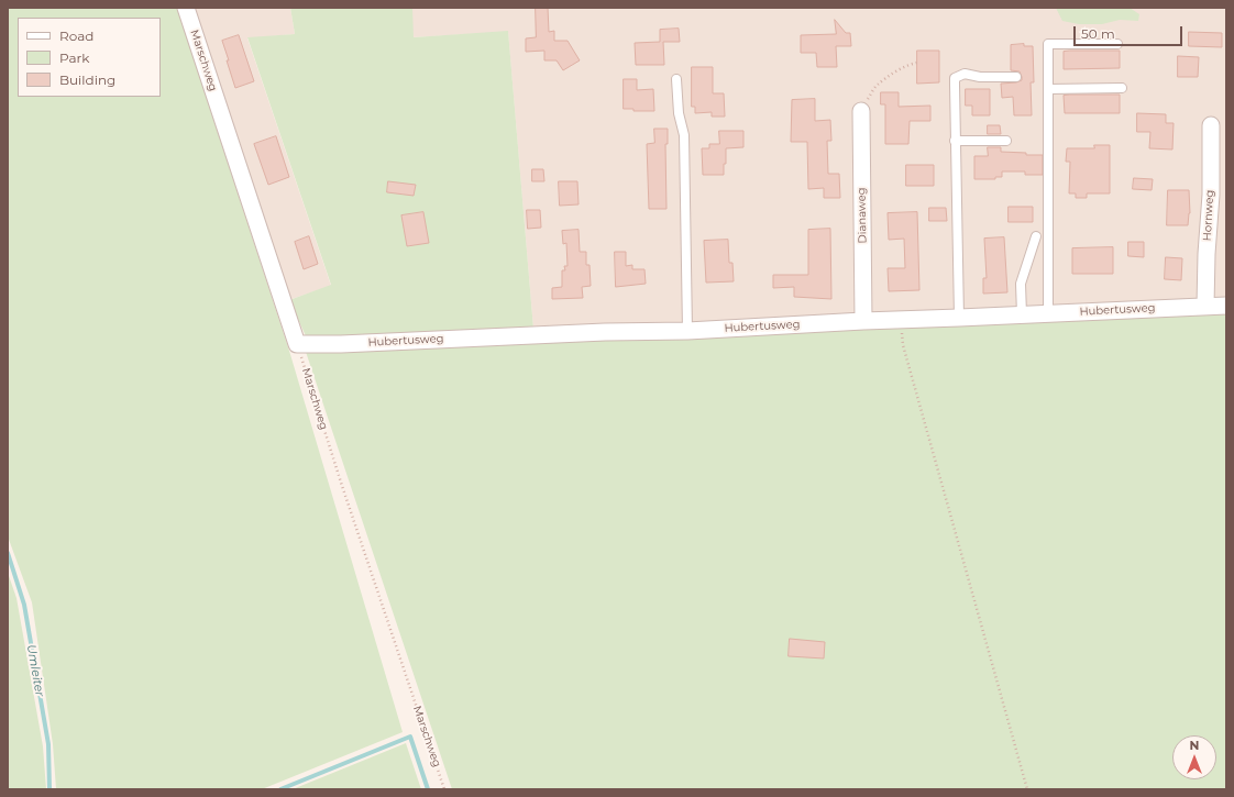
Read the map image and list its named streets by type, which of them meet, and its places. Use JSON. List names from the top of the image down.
{
  "streets": {
    "street": [
      "Marschweg",
      "Dianaweg",
      "Hornweg",
      "Hubertusweg"
    ]
  },
  "crossings": [
    ["Marschweg", "Hubertusweg"],
    ["Dianaweg", "Hubertusweg"],
    ["Hornweg", "Hubertusweg"]
  ],
  "water": ["Umleiter"],
  "legend": ["Road", "Park", "Building"],
  "scale_bar": "50 m",
  "north": "top"
}
